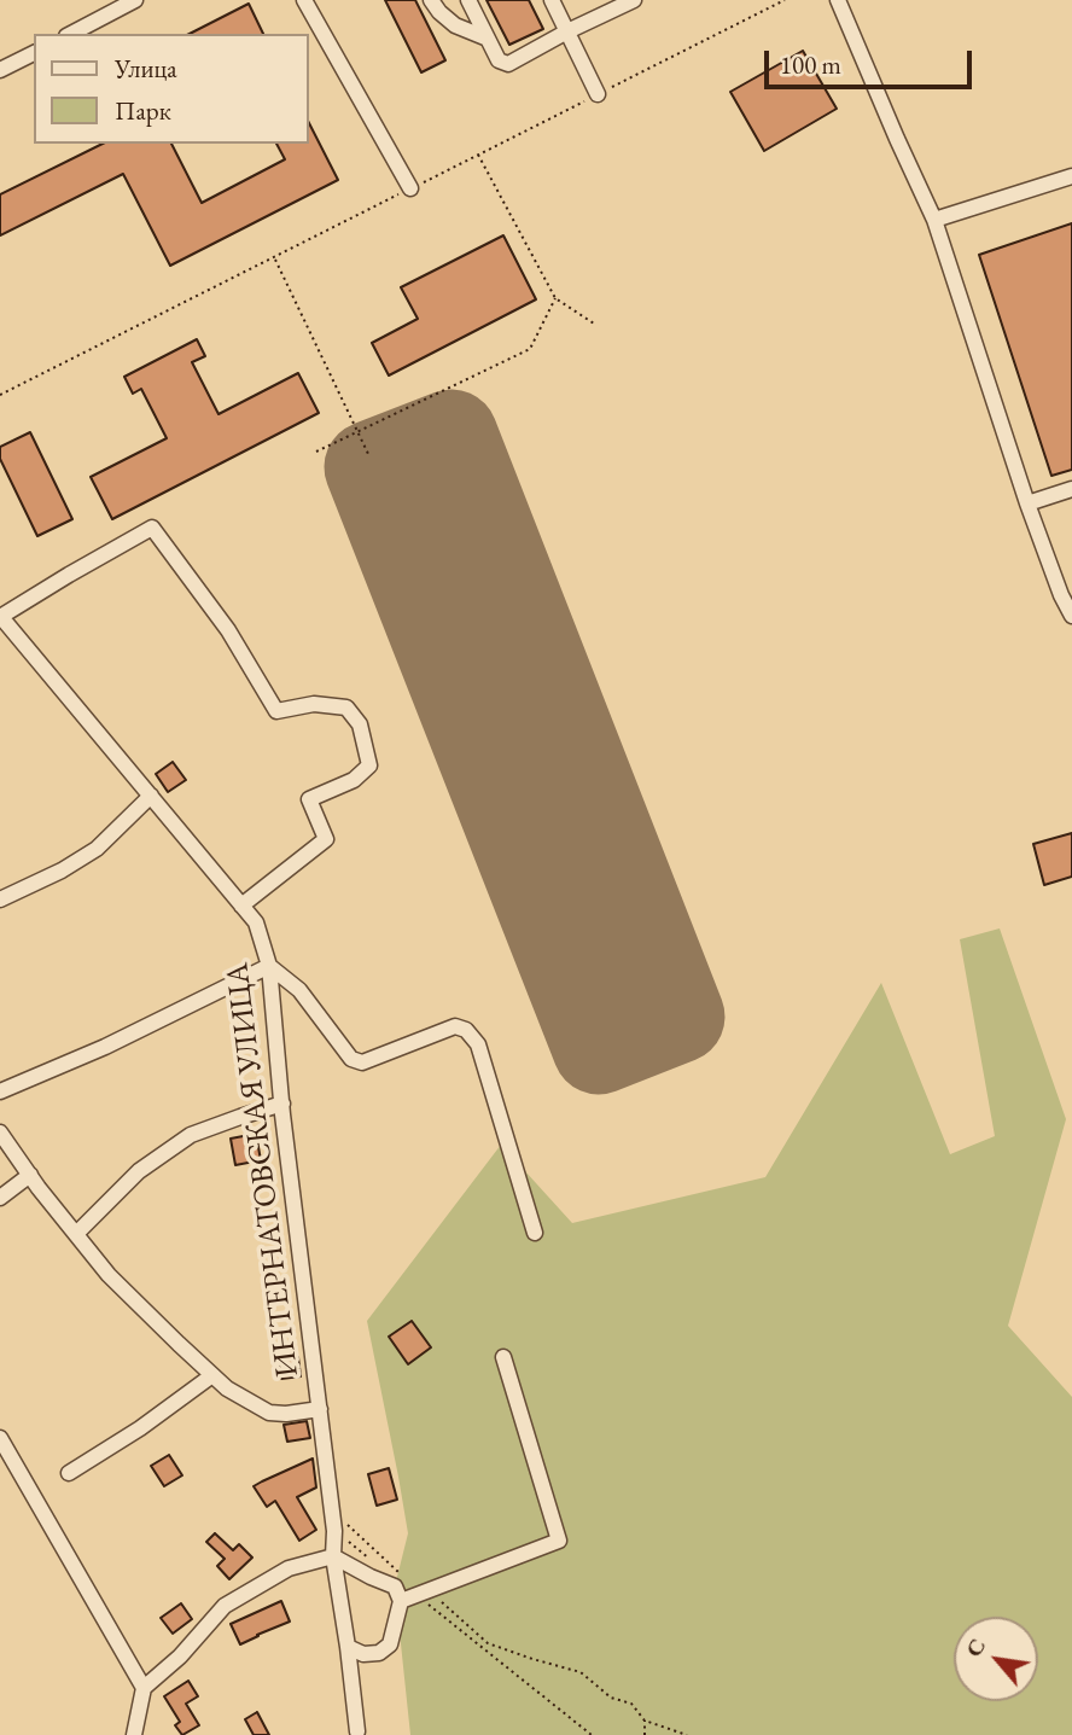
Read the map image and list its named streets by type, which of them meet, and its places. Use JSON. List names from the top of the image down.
{
  "streets": {
    "street": ["ИНТЕРНАТОВСКАЯ УЛИЦА"]
  },
  "legend": ["Улица", "Парк"],
  "scale_bar": "100 m",
  "north": "top left"
}
